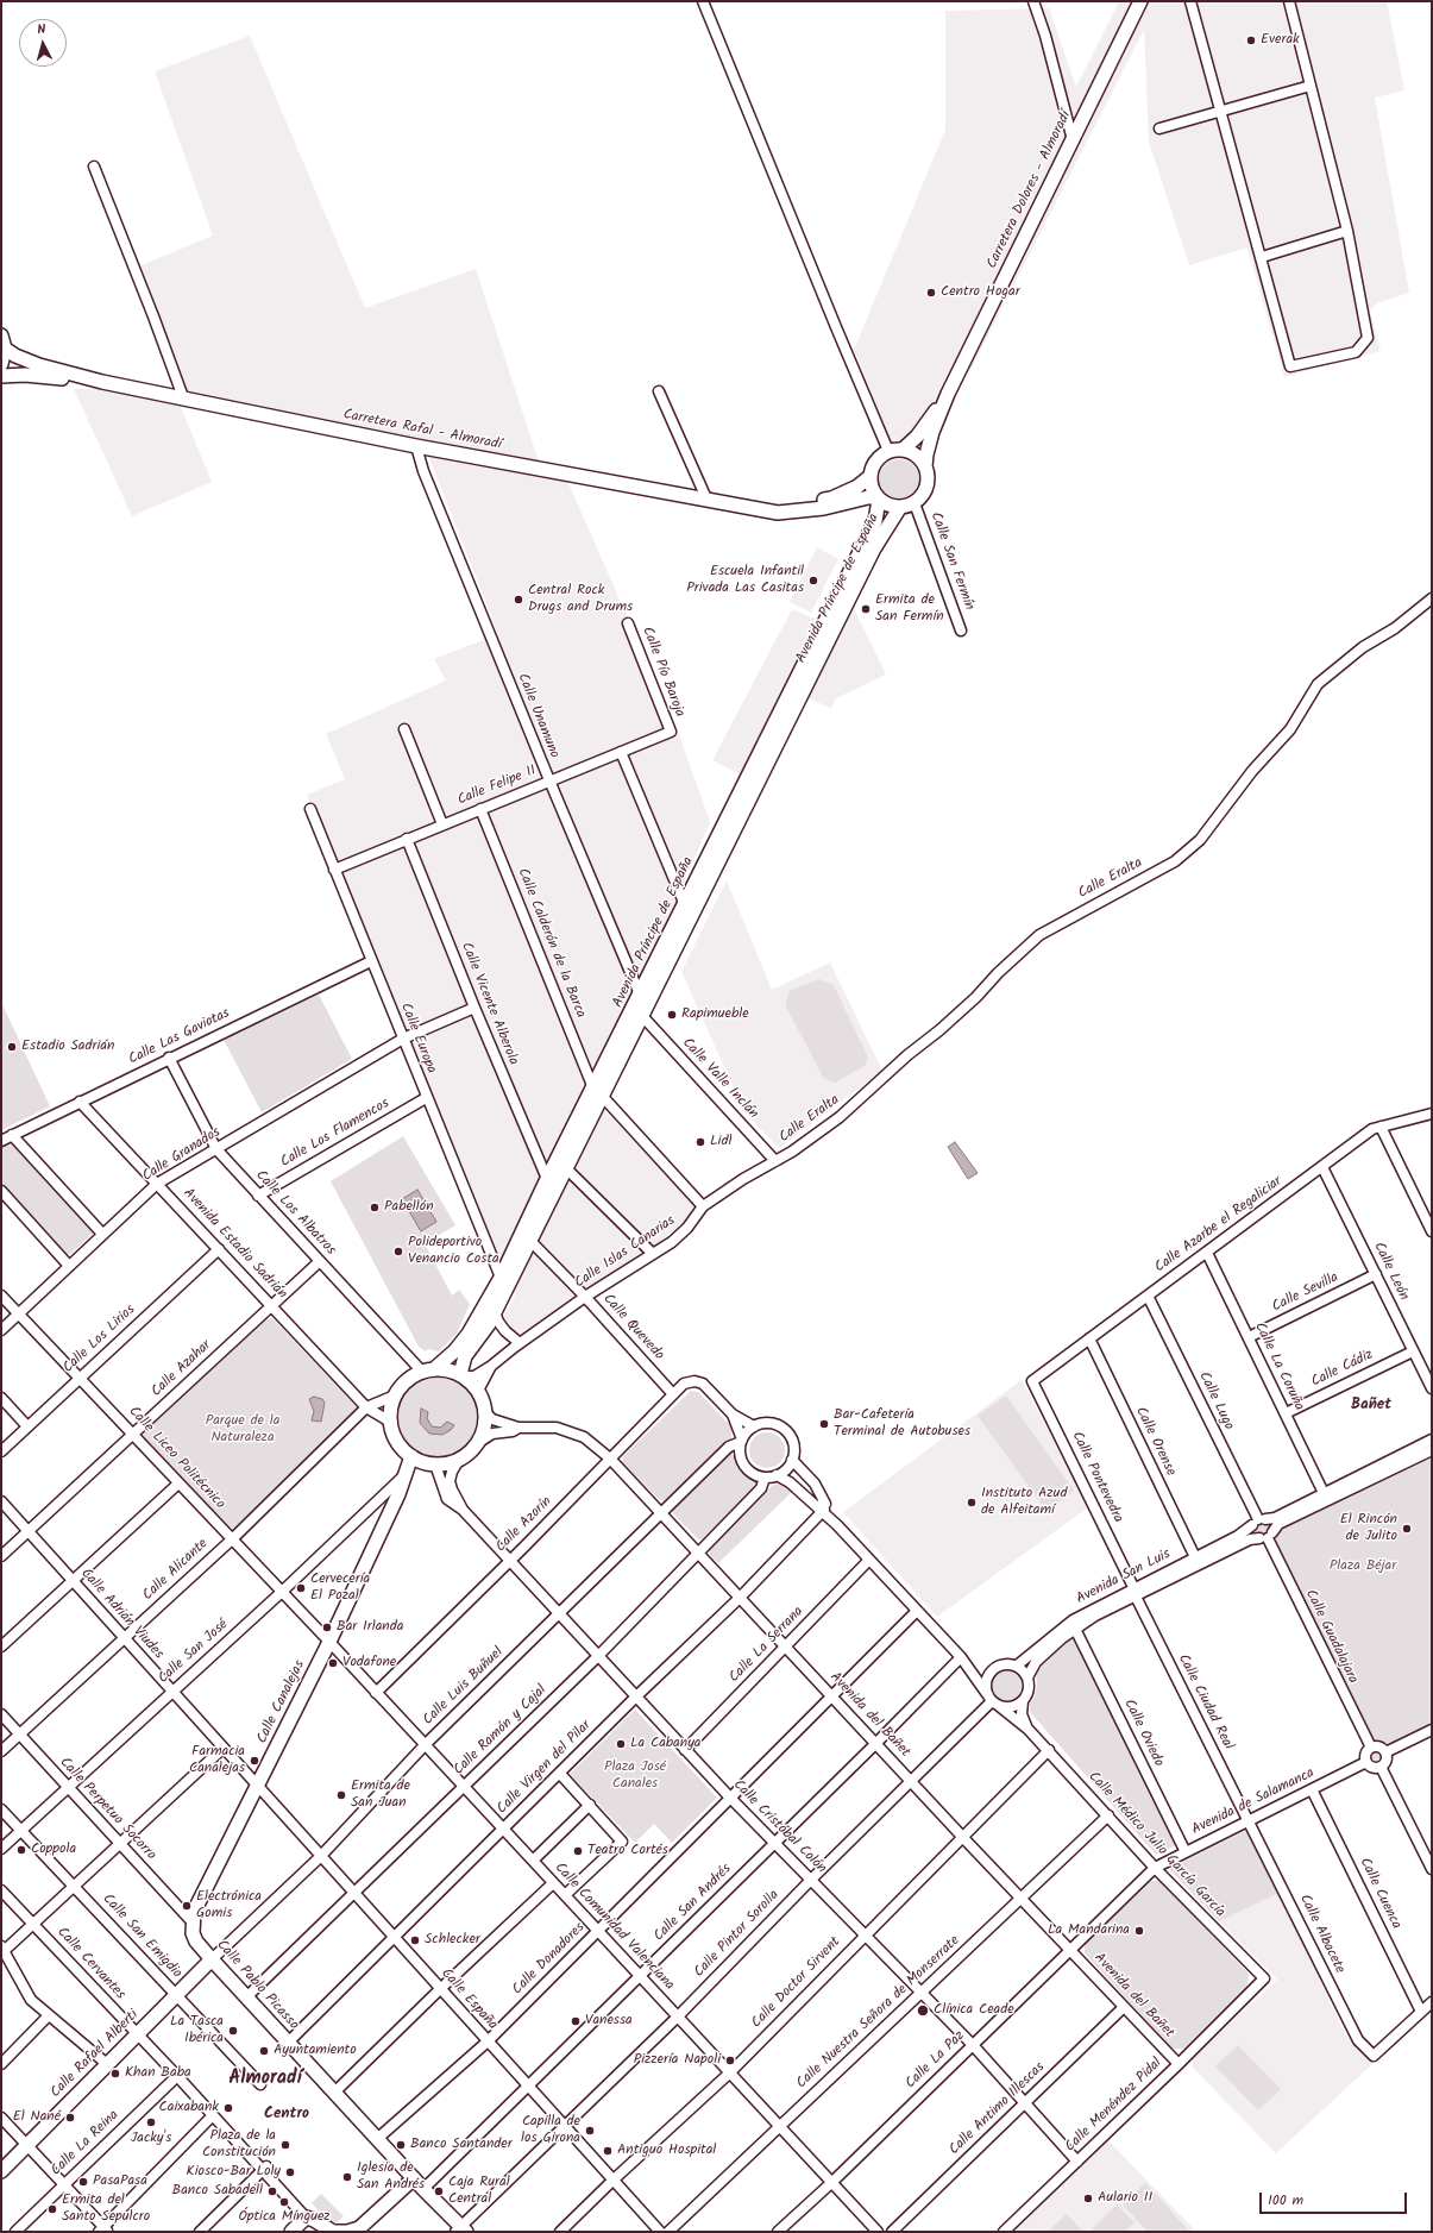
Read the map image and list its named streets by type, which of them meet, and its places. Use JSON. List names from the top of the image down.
{
  "streets": {
    "main road": [
      "Carretera Dolores - Almoradí",
      "Carretera Rafal - Almoradí",
      "Avenida Príncipe de España",
      "Calle Canalejas",
      "Calle Pablo Picasso",
      "Calle Rafael Alberti"
    ],
    "street": [
      "Calle San Fermín",
      "Calle Pío Baroja",
      "Calle Unamuno",
      "Calle Felipe II",
      "Calle Eralta",
      "Calle Calderón de la Barca",
      "Calle Vicente Alberola",
      "Calle Las Gaviotas",
      "Calle Europa",
      "Calle Valle Inclán",
      "Calle Los Flamencos",
      "Calle Granados",
      "Calle Los Albatros",
      "Calle Azarbe el Regaliciar",
      "Avenida Estadio Sadrián",
      "Calle Islas Canarias",
      "Calle León",
      "Calle Sevilla",
      "Calle Quevedo",
      "Calle Los Lirios",
      "Calle La Coruña",
      "Calle Azahar",
      "Calle Cádiz",
      "Calle Lugo",
      "Calle Orense",
      "Calle Liceo Politécnico",
      "Calle Pontevedra",
      "Calle Azorín",
      "Calle Alicante",
      "Avenida San Luis",
      "Calle Adrián Viudes",
      "Calle Guadalajara",
      "Calle La Serrana",
      "Calle San José",
      "Calle Luis Buñuel",
      "Calle Ciudad Real",
      "Avenida del Bañet",
      "Calle Ramón y Cajal",
      "Calle Oviedo",
      "Calle Virgen del Pilar",
      "Avenida de Salamanca",
      "Calle Perpetuo Socorro",
      "Calle Cristóbal Colón",
      "Calle Médico Julio García García",
      "Calle Cuenca",
      "Calle San Andrés",
      "Calle Comunidad Valenciana",
      "Calle Pintor Sorolla",
      "Calle Albacete",
      "Calle San Emigdio",
      "Calle Donadores",
      "Calle Cervantes",
      "Calle Doctor Sirvent",
      "Calle España",
      "Calle Nuestra Señora de Monserrate",
      "Calle La Paz",
      "Calle Menéndez Pidal",
      "Calle Antimo Illescas",
      "Calle La Reina"
    ]
  },
  "crossings": [
    ["Carretera Rafal - Almoradí", "Calle San Fermín"],
    ["Carretera Rafal - Almoradí", "Avenida Príncipe de España"],
    ["Carretera Rafal - Almoradí", "Calle Unamuno"],
    ["Calle San Fermín", "Avenida Príncipe de España"],
    ["Avenida Príncipe de España", "Calle Unamuno"],
    ["Avenida Príncipe de España", "Calle Calderón de la Barca"],
    ["Avenida Príncipe de España", "Calle Vicente Alberola"],
    ["Avenida Príncipe de España", "Calle Europa"],
    ["Avenida Príncipe de España", "Calle Valle Inclán"],
    ["Avenida Príncipe de España", "Calle Los Albatros"],
    ["Avenida Príncipe de España", "Avenida Estadio Sadrián"],
    ["Avenida Príncipe de España", "Calle Islas Canarias"],
    ["Avenida Príncipe de España", "Calle Quevedo"],
    ["Avenida Príncipe de España", "Calle Canalejas"],
    ["Avenida Príncipe de España", "Avenida del Bañet"],
    ["Avenida Príncipe de España", "Calle Cristóbal Colón"],
    ["Calle Pío Baroja", "Calle Felipe II"],
    ["Calle Unamuno", "Calle Felipe II"],
    ["Calle Felipe II", "Calle Calderón de la Barca"],
    ["Calle Felipe II", "Calle Vicente Alberola"],
    ["Calle Felipe II", "Calle Europa"],
    ["Calle Eralta", "Calle Valle Inclán"],
    ["Calle Eralta", "Calle Islas Canarias"],
    ["Calle Vicente Alberola", "Calle Granados"],
    ["Calle Las Gaviotas", "Calle Europa"],
    ["Calle Las Gaviotas", "Calle Los Albatros"],
    ["Calle Las Gaviotas", "Avenida Estadio Sadrián"],
    ["Calle Europa", "Calle Los Flamencos"],
    ["Calle Europa", "Calle Granados"],
    ["Calle Valle Inclán", "Calle Islas Canarias"],
    ["Calle Los Flamencos", "Calle Los Albatros"],
    ["Calle Granados", "Calle Los Albatros"],
    ["Calle Granados", "Avenida Estadio Sadrián"],
    ["Calle Granados", "Calle Liceo Politécnico"],
    ["Calle Los Albatros", "Avenida Estadio Sadrián"],
    ["Calle Los Albatros", "Calle Islas Canarias"],
    ["Calle Los Albatros", "Calle Azahar"],
    ["Calle Los Albatros", "Calle Canalejas"],
    ["Calle Los Albatros", "Avenida del Bañet"],
    ["Calle Los Albatros", "Calle Cristóbal Colón"],
    ["Calle Azarbe el Regaliciar", "Calle León"],
    ["Calle Azarbe el Regaliciar", "Calle La Coruña"],
    ["Calle Azarbe el Regaliciar", "Calle Lugo"],
    ["Calle Azarbe el Regaliciar", "Calle Orense"],
    ["Calle Azarbe el Regaliciar", "Calle Pontevedra"],
    ["Avenida Estadio Sadrián", "Calle Islas Canarias"],
    ["Avenida Estadio Sadrián", "Calle Los Lirios"],
    ["Avenida Estadio Sadrián", "Calle Azahar"],
    ["Avenida Estadio Sadrián", "Calle Alicante"],
    ["Avenida Estadio Sadrián", "Calle Canalejas"],
    ["Avenida Estadio Sadrián", "Avenida del Bañet"],
    ["Avenida Estadio Sadrián", "Calle Cristóbal Colón"],
    ["Calle Islas Canarias", "Calle Quevedo"],
    ["Calle Islas Canarias", "Calle Canalejas"],
    ["Calle Islas Canarias", "Avenida del Bañet"],
    ["Calle Islas Canarias", "Calle Cristóbal Colón"],
    ["Calle León", "Calle Sevilla"],
    ["Calle León", "Calle Cádiz"],
    ["Calle Sevilla", "Calle La Coruña"],
    ["Calle Quevedo", "Calle Azorín"],
    ["Calle Los Lirios", "Calle Liceo Politécnico"],
    ["Calle La Coruña", "Calle Cádiz"],
    ["Calle La Coruña", "Avenida San Luis"],
    ["Calle Azahar", "Calle Liceo Politécnico"],
    ["Calle Azahar", "Calle Adrián Viudes"],
    ["Calle Lugo", "Avenida San Luis"],
    ["Calle Orense", "Avenida San Luis"],
    ["Calle Liceo Politécnico", "Calle Alicante"],
    ["Calle Liceo Politécnico", "Calle San José"],
    ["Calle Liceo Politécnico", "Calle Canalejas"],
    ["Calle Liceo Politécnico", "Calle Comunidad Valenciana"],
    ["Calle Pontevedra", "Avenida San Luis"],
    ["Calle Pontevedra", "Calle Ciudad Real"],
    ["Calle Azorín", "Avenida del Bañet"],
    ["Calle Azorín", "Calle Cristóbal Colón"],
    ["Calle Azorín", "Calle Comunidad Valenciana"],
    ["Calle Alicante", "Calle Adrián Viudes"],
    ["Calle Alicante", "Calle Perpetuo Socorro"],
    ["Avenida San Luis", "Calle Guadalajara"],
    ["Avenida San Luis", "Calle Ciudad Real"],
    ["Avenida San Luis", "Calle Oviedo"],
    ["Avenida San Luis", "Calle Médico Julio García García"],
    ["Avenida San Luis", "Calle Pintor Sorolla"],
    ["Calle Adrián Viudes", "Calle San José"],
    ["Calle Adrián Viudes", "Calle Canalejas"],
    ["Calle Adrián Viudes", "Calle España"],
    ["Calle Guadalajara", "Avenida de Salamanca"],
    ["Calle La Serrana", "Avenida del Bañet"],
    ["Calle La Serrana", "Calle Cristóbal Colón"],
    ["Calle La Serrana", "Calle Médico Julio García García"],
    ["Calle San José", "Calle Canalejas"],
    ["Calle San José", "Calle Perpetuo Socorro"],
    ["Calle San José", "Calle San Emigdio"],
    ["Calle Luis Buñuel", "Avenida del Bañet"],
    ["Calle Luis Buñuel", "Calle Ramón y Cajal"],
    ["Calle Luis Buñuel", "Calle Cristóbal Colón"],
    ["Calle Luis Buñuel", "Calle Médico Julio García García"],
    ["Calle Luis Buñuel", "Calle Comunidad Valenciana"],
    ["Calle Luis Buñuel", "Calle Pablo Picasso"],
    ["Calle Luis Buñuel", "Calle España"],
    ["Calle Luis Buñuel", "Calle Rafael Alberti"],
    ["Calle Canalejas", "Avenida del Bañet"],
    ["Calle Canalejas", "Calle Perpetuo Socorro"],
    ["Calle Canalejas", "Calle Cristóbal Colón"],
    ["Calle Canalejas", "Calle Comunidad Valenciana"],
    ["Calle Canalejas", "Calle Pablo Picasso"],
    ["Calle Canalejas", "Calle España"],
    ["Calle Ciudad Real", "Avenida de Salamanca"],
    ["Calle Ciudad Real", "Calle Albacete"],
    ["Avenida del Bañet", "Calle Ramón y Cajal"],
    ["Avenida del Bañet", "Calle Virgen del Pilar"],
    ["Avenida del Bañet", "Calle Cristóbal Colón"],
    ["Avenida del Bañet", "Calle San Andrés"],
    ["Avenida del Bañet", "Calle Pintor Sorolla"],
    ["Avenida del Bañet", "Calle Donadores"],
    ["Avenida del Bañet", "Calle Doctor Sirvent"],
    ["Avenida del Bañet", "Calle Nuestra Señora de Monserrate"],
    ["Avenida del Bañet", "Calle La Paz"],
    ["Avenida del Bañet", "Calle Menéndez Pidal"],
    ["Avenida del Bañet", "Calle Antimo Illescas"],
    ["Calle Ramón y Cajal", "Calle Cristóbal Colón"],
    ["Calle Ramón y Cajal", "Calle Médico Julio García García"],
    ["Calle Ramón y Cajal", "Calle Comunidad Valenciana"],
    ["Calle Ramón y Cajal", "Calle Pablo Picasso"],
    ["Calle Ramón y Cajal", "Calle España"],
    ["Calle Oviedo", "Avenida de Salamanca"],
    ["Calle Virgen del Pilar", "Calle Cristóbal Colón"],
    ["Calle Virgen del Pilar", "Calle Médico Julio García García"],
    ["Calle Virgen del Pilar", "Calle Comunidad Valenciana"],
    ["Calle Virgen del Pilar", "Calle Pablo Picasso"],
    ["Calle Virgen del Pilar", "Calle España"],
    ["Avenida de Salamanca", "Calle Médico Julio García García"],
    ["Avenida de Salamanca", "Calle Cuenca"],
    ["Avenida de Salamanca", "Calle Albacete"],
    ["Avenida de Salamanca", "Calle La Paz"],
    ["Calle Perpetuo Socorro", "Calle Pablo Picasso"],
    ["Calle Cristóbal Colón", "Calle San Andrés"],
    ["Calle Cristóbal Colón", "Calle Pintor Sorolla"],
    ["Calle Cristóbal Colón", "Calle Donadores"],
    ["Calle Cristóbal Colón", "Calle Doctor Sirvent"],
    ["Calle Cristóbal Colón", "Calle Nuestra Señora de Monserrate"],
    ["Calle Cristóbal Colón", "Calle La Paz"],
    ["Calle Cristóbal Colón", "Calle Menéndez Pidal"],
    ["Calle Cristóbal Colón", "Calle Antimo Illescas"],
    ["Calle Médico Julio García García", "Calle San Andrés"],
    ["Calle Médico Julio García García", "Calle Pintor Sorolla"],
    ["Calle Médico Julio García García", "Calle Donadores"],
    ["Calle Médico Julio García García", "Calle Doctor Sirvent"],
    ["Calle Médico Julio García García", "Calle Nuestra Señora de Monserrate"],
    ["Calle Médico Julio García García", "Calle La Paz"],
    ["Calle Médico Julio García García", "Calle Menéndez Pidal"],
    ["Calle Cuenca", "Calle Albacete"],
    ["Calle San Andrés", "Calle Comunidad Valenciana"],
    ["Calle San Andrés", "Calle Pablo Picasso"],
    ["Calle San Andrés", "Calle España"],
    ["Calle Comunidad Valenciana", "Calle Pintor Sorolla"],
    ["Calle Comunidad Valenciana", "Calle Donadores"],
    ["Calle Comunidad Valenciana", "Calle Doctor Sirvent"],
    ["Calle Comunidad Valenciana", "Calle Nuestra Señora de Monserrate"],
    ["Calle Comunidad Valenciana", "Calle La Paz"],
    ["Calle Pintor Sorolla", "Calle Pablo Picasso"],
    ["Calle Pintor Sorolla", "Calle España"],
    ["Calle San Emigdio", "Calle Rafael Alberti"],
    ["Calle Donadores", "Calle Pablo Picasso"],
    ["Calle Donadores", "Calle España"],
    ["Calle Cervantes", "Calle Rafael Alberti"],
    ["Calle Cervantes", "Calle La Reina"],
    ["Calle Doctor Sirvent", "Calle España"],
    ["Calle Pablo Picasso", "Calle Rafael Alberti"]
  ],
  "districts": ["Bañet", "Almoradí", "Centro"],
  "parks": ["Parque de la Naturaleza", "Plaza Béjar", "Plaza José Canales"],
  "places": [
    "Everak",
    "Centro Hogar",
    "Escuela Infantil Privada Las Casitas",
    "Central Rock Drugs and Drums",
    "Ermita de San Fermín",
    "Rapimueble",
    "Estadio Sadrián",
    "Lidl",
    "Pabellón",
    "Polideportivo Venancio Costa",
    "Bar-Cafetería Terminal de Autobuses",
    "Instituto Azud de Alfeitamí",
    "El Rincón de Julito",
    "Cervecería El Pozal",
    "Bar Irlanda",
    "Vodafone",
    "La Cabanya",
    "Farmacia Canalejas",
    "Ermita de San Juan",
    "Coppola",
    "Teatro Cortés",
    "Electrónica Gomis",
    "La Mandarina",
    "Schlecker",
    "Clínica Ceade",
    "Vanessa",
    "La Tasca Ibérica",
    "Ayuntamiento",
    "Pizzería Napoli",
    "Khan Baba",
    "Caixabank",
    "El Nané",
    "Jacky's",
    "Capilla de los Girona",
    "Plaza de la Constitución",
    "Banco Santander",
    "Antiguo Hospital",
    "Kiosco-Bar Loly",
    "Iglesia de San Andrés",
    "PasaPasa",
    "Banco Sabadell",
    "Caja Rural Central",
    "Aulario II",
    "Óptica Mínguez",
    "Ermita del Santo Sepulcro"
  ],
  "scale_bar": "100 m",
  "north": "top"
}
